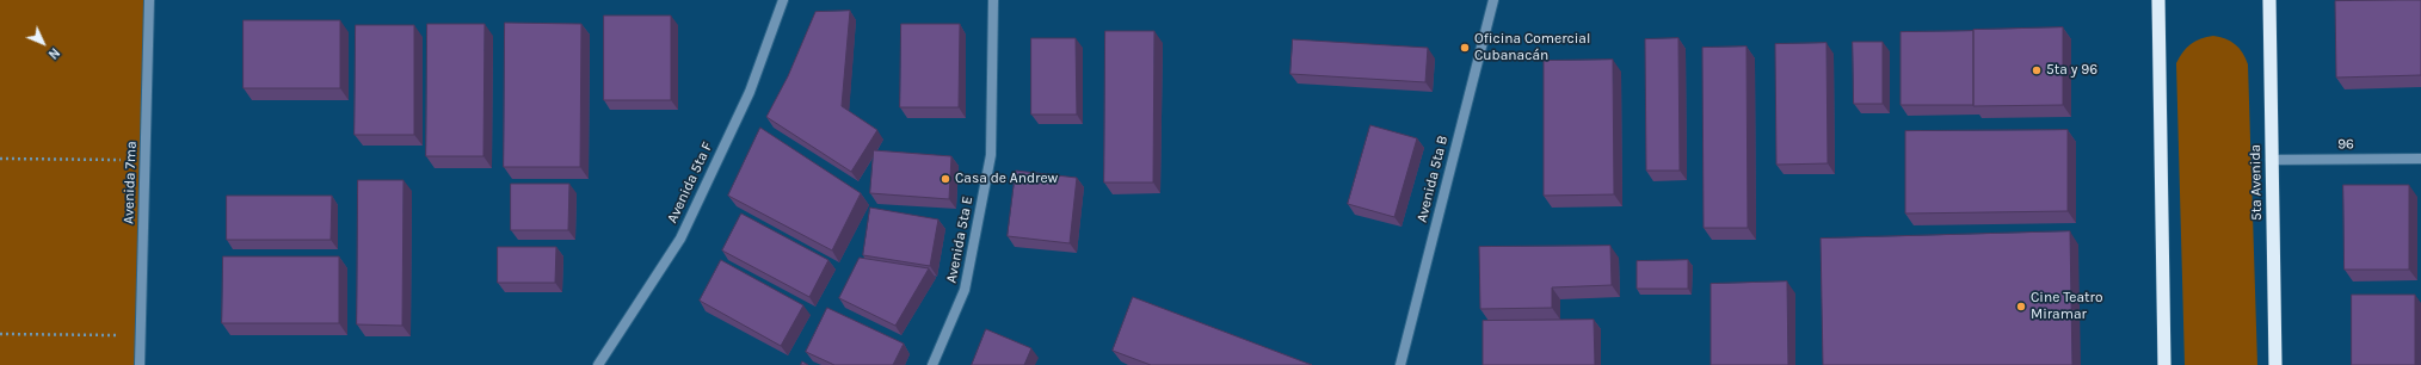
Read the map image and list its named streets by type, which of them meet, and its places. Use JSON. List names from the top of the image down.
{
  "streets": {
    "highway": ["5ta Avenida"],
    "street": [
      "96",
      "Avenida 5ta B",
      "Avenida 7ma",
      "Avenida 5ta F",
      "Avenida 5ta E"
    ]
  },
  "crossings": [
    ["96", "5ta Avenida"]
  ],
  "places": [
    "Oficina Comercial Cubanacán",
    "5ta y 96",
    "Casa de Andrew",
    "Cine Teatro Miramar"
  ],
  "north": "bottom right"
}
